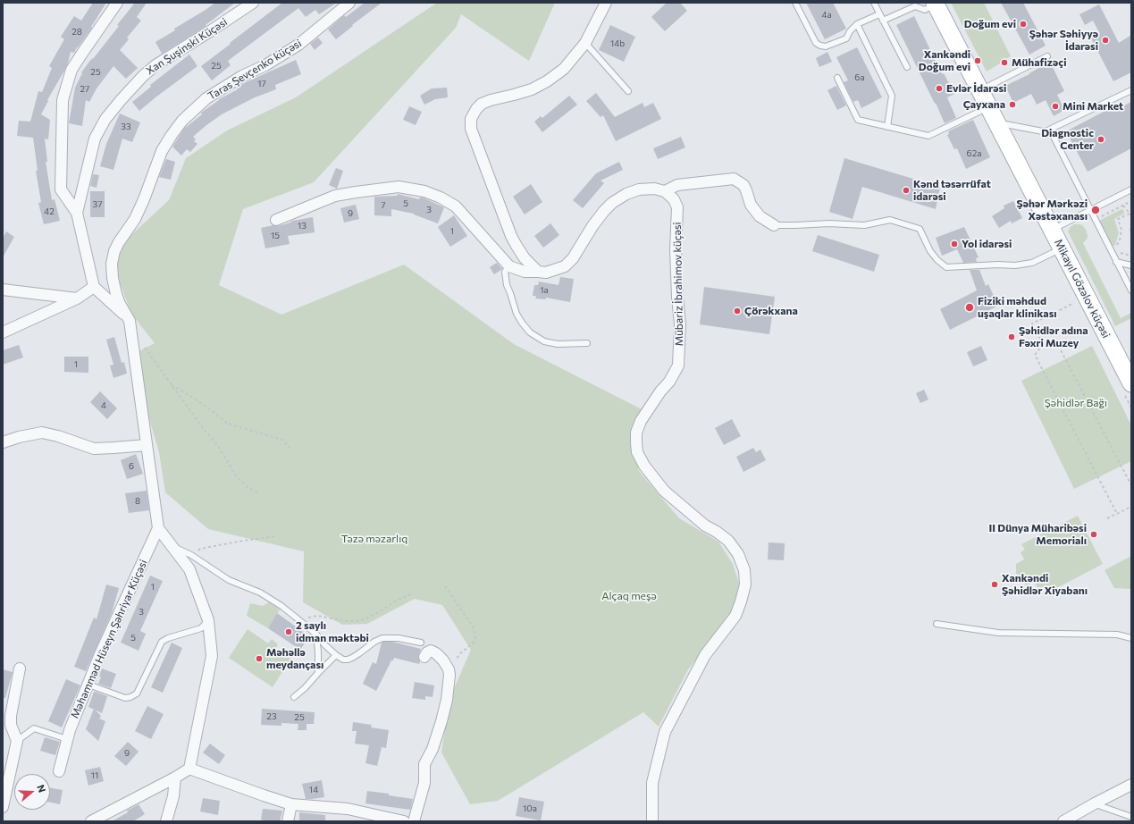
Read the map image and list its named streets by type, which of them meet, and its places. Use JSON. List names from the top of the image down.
{
  "streets": {
    "main road": ["Mikayıl Gözəlov küçəsi"],
    "street": [
      "Xan Şuşinski Küçəsi",
      "Taras Şevçenko küçəsi",
      "Mübariz İbrahimov küçəsi",
      "Məhəmməd Hüseyn Şəhriyar Küçəsi"
    ]
  },
  "parks": ["Şəhidlər Bağı", "Təzə məzarlıq", "Alçaq meşə"],
  "places": [
    "Doğum evi",
    "Şəhər Səhiyyə İdarəsi",
    "Xankəndi Doğum evi",
    "Mühafizəçi",
    "Evlər İdarəsi",
    "Çayxana",
    "Mini Market",
    "Diagnostic Center",
    "Kənd təsərrüfat idarəsi",
    "Şəhər Mərkəzi Xəstəxanası",
    "Yol idarəsi",
    "Fiziki məhdud uşaqlar klinikası",
    "Çörəkxana",
    "Şəhidlər adına Fəxri Muzey",
    "II Dünya Müharibəsi Memorialı",
    "Xankəndi Şəhidlər Xiyabanı",
    "2 saylı idman məktəbi",
    "Məhəllə meydançası"
  ],
  "house_numbers": [
    "4a",
    "28",
    "14b",
    "25",
    "25",
    "6a",
    "17",
    "27",
    "33",
    "62a",
    "5",
    "37",
    "7",
    "3",
    "42",
    "9",
    "13",
    "1",
    "15",
    "1а",
    "1",
    "4",
    "6",
    "8",
    "1",
    "3",
    "5",
    "23",
    "25",
    "9",
    "11",
    "14",
    "10а"
  ],
  "north": "right"
}
